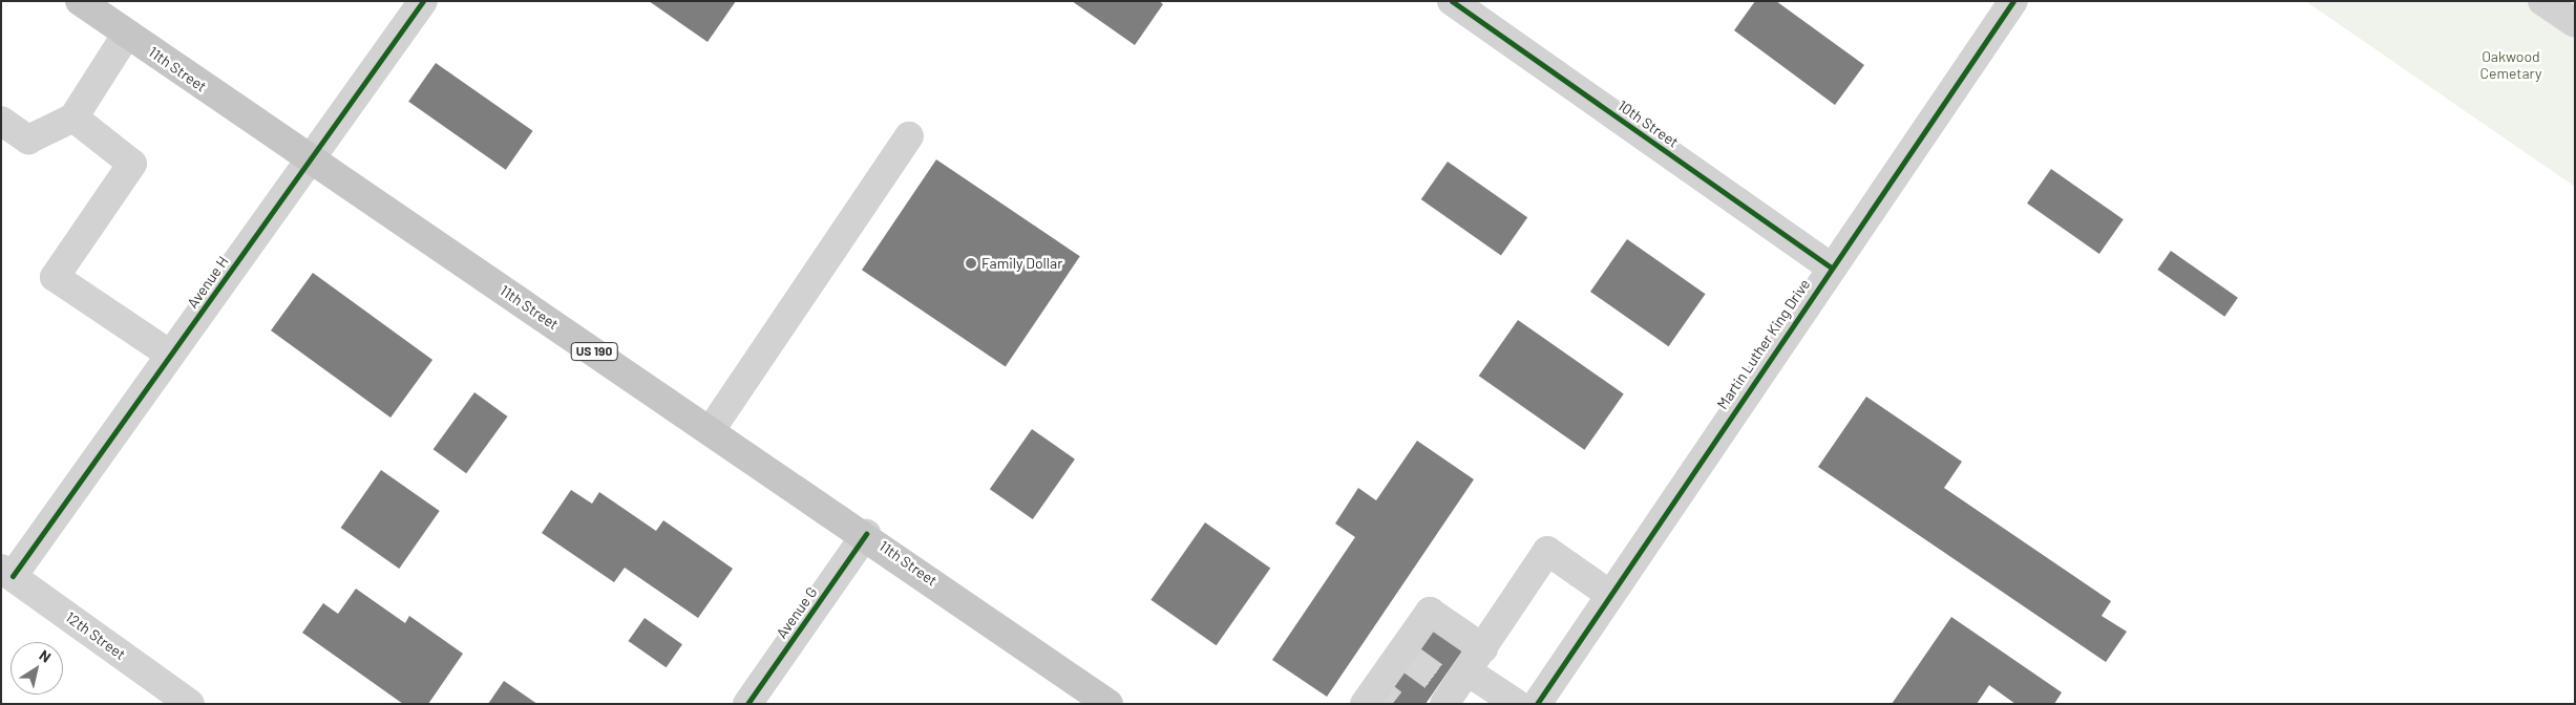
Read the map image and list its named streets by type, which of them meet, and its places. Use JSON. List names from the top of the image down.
{
  "streets": {
    "main road": ["11th Street", "US 190"],
    "street": [
      "10th Street",
      "Avenue H",
      "Martin Luther King Drive",
      "Avenue G",
      "12th Street"
    ]
  },
  "crossings": [
    ["11th Street", "Avenue H"],
    ["11th Street", "Avenue G"],
    ["10th Street", "Martin Luther King Drive"],
    ["Avenue H", "12th Street"]
  ],
  "parks": ["Oakwood Cemetary"],
  "places": ["Family Dollar"],
  "north": "top right"
}
